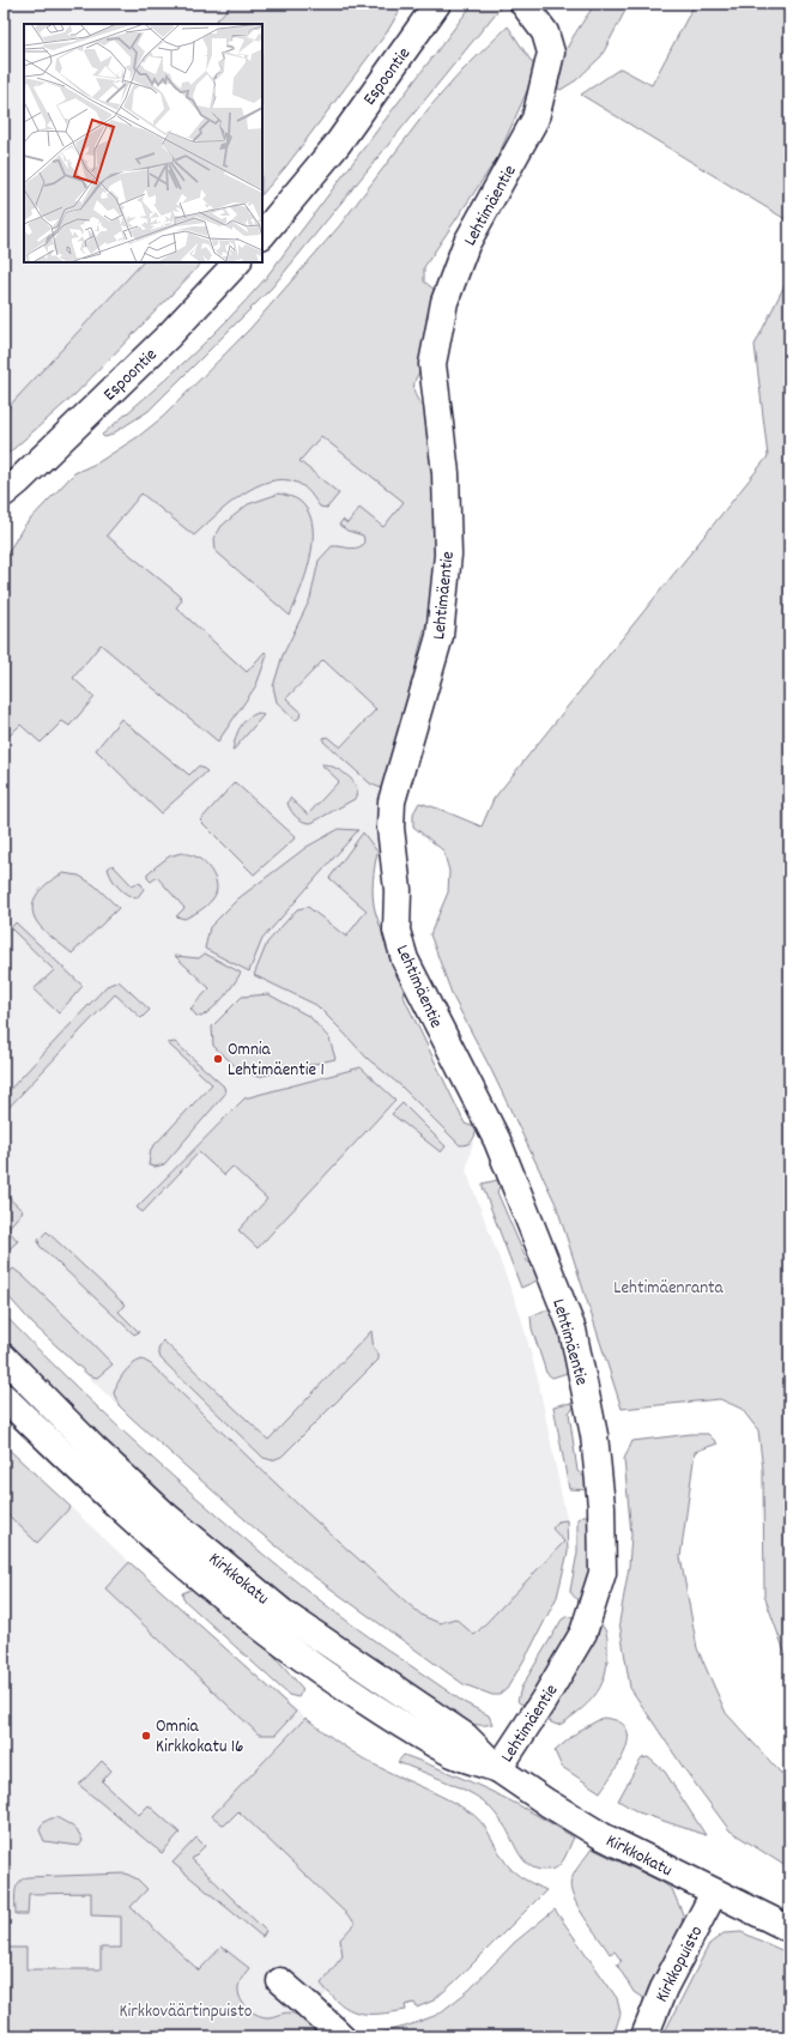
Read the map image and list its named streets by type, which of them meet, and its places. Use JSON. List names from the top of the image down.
{
  "streets": {
    "main road": [
      "Espoontie",
      "Lehtimäentie",
      "Kirkkokatu",
      "Kirkkopuisto"
    ]
  },
  "crossings": [
    ["Lehtimäentie", "Kirkkokatu"],
    ["Kirkkokatu", "Kirkkopuisto"]
  ],
  "parks": ["Lehtimäenranta", "Kirkkoväärtinpuisto"],
  "places": ["Omnia Lehtimäentie 1", "Omnia Kirkkokatu 16"]
}
